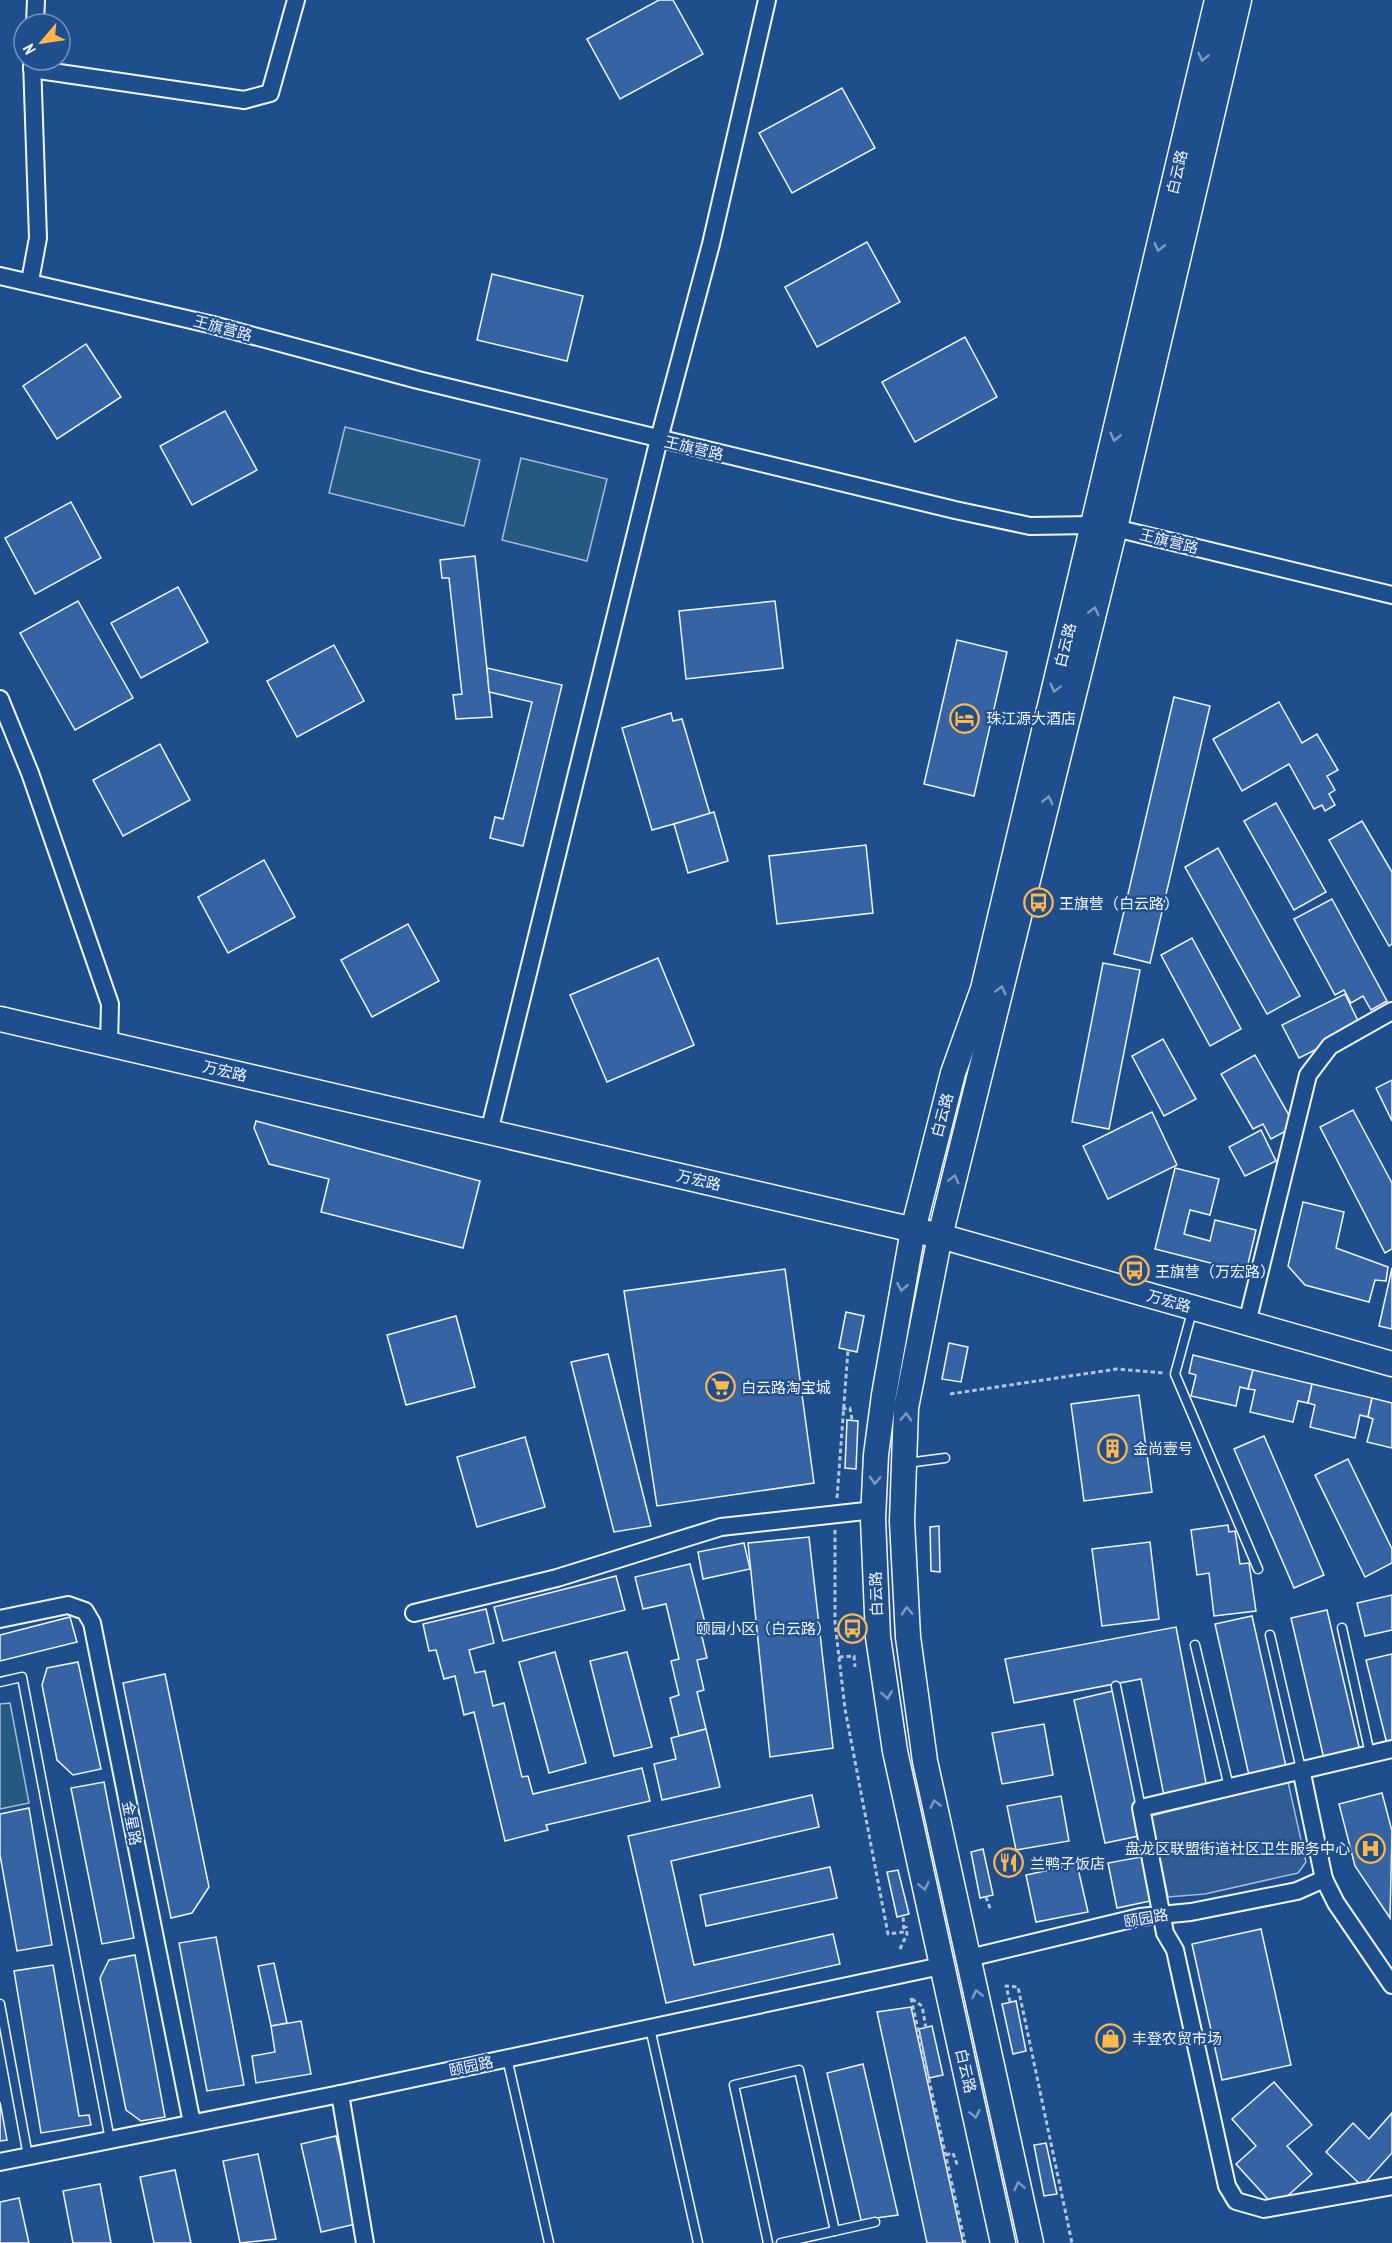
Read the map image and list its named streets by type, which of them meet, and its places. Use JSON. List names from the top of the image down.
{
  "streets": {
    "main road": ["白云路", "万宏路"],
    "street": ["王旗营路", "金星路", "颐园路"]
  },
  "crossings": [
    ["白云路", "王旗营路"],
    ["白云路", "万宏路"],
    ["白云路", "颐园路"],
    ["金星路", "颐园路"]
  ],
  "places": {
    "hotel": ["珠江源大酒店"],
    "bus stop": ["王旗营（白云路）", "王旗营（万宏路）", "颐园小区（白云路）"],
    "supermarket": ["白云路淘宝城"],
    "building": ["金尚壹号"],
    "hospital": ["盘龙区联盟街道社区卫生服务中心"],
    "restaurant": ["兰鸭子饭店"],
    "shop": ["丰登农贸市场"]
  },
  "north": "bottom left"
}
